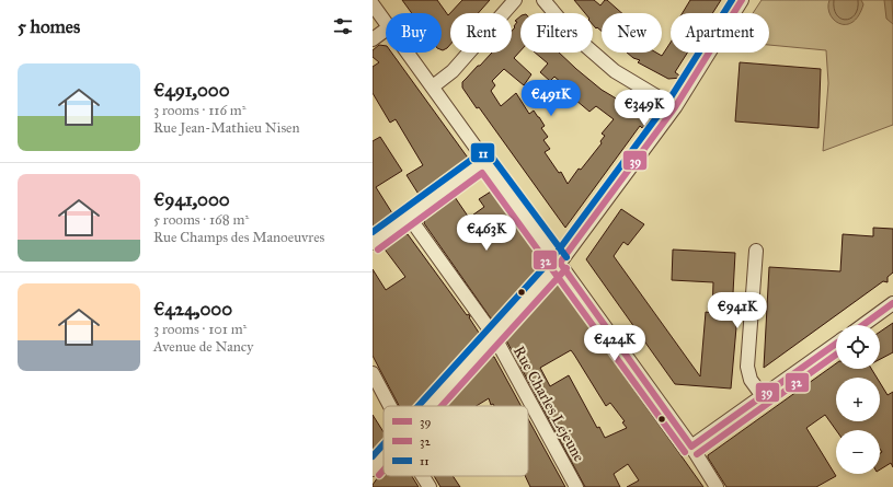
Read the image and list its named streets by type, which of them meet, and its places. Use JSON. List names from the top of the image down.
{
  "streets": {
    "street": ["Rue Charles Lejeune"]
  },
  "lines": ["transit line 39", "transit line 11", "transit line 32"],
  "legend": ["39", "32", "11"],
  "page": {
    "heading": "5 homes",
    "chip": [
      "Buy",
      "Rent",
      "Filters",
      "New",
      "Apartment"
    ],
    "list": [
      {
        "name": "€491,000",
        "note": "3 rooms · 116 m² · Rue Jean-Mathieu Nisen"
      },
      {
        "name": "€941,000",
        "note": "5 rooms · 168 m² · Rue Champs des Manoeuvres"
      },
      {
        "name": "€424,000",
        "note": "3 rooms · 101 m² · Avenue de Nancy"
      }
    ],
    "price": [
      "€491K",
      "€349K",
      "€463K",
      "€941K",
      "€424K"
    ],
    "map_buttons": ["+", "−"]
  }
}
